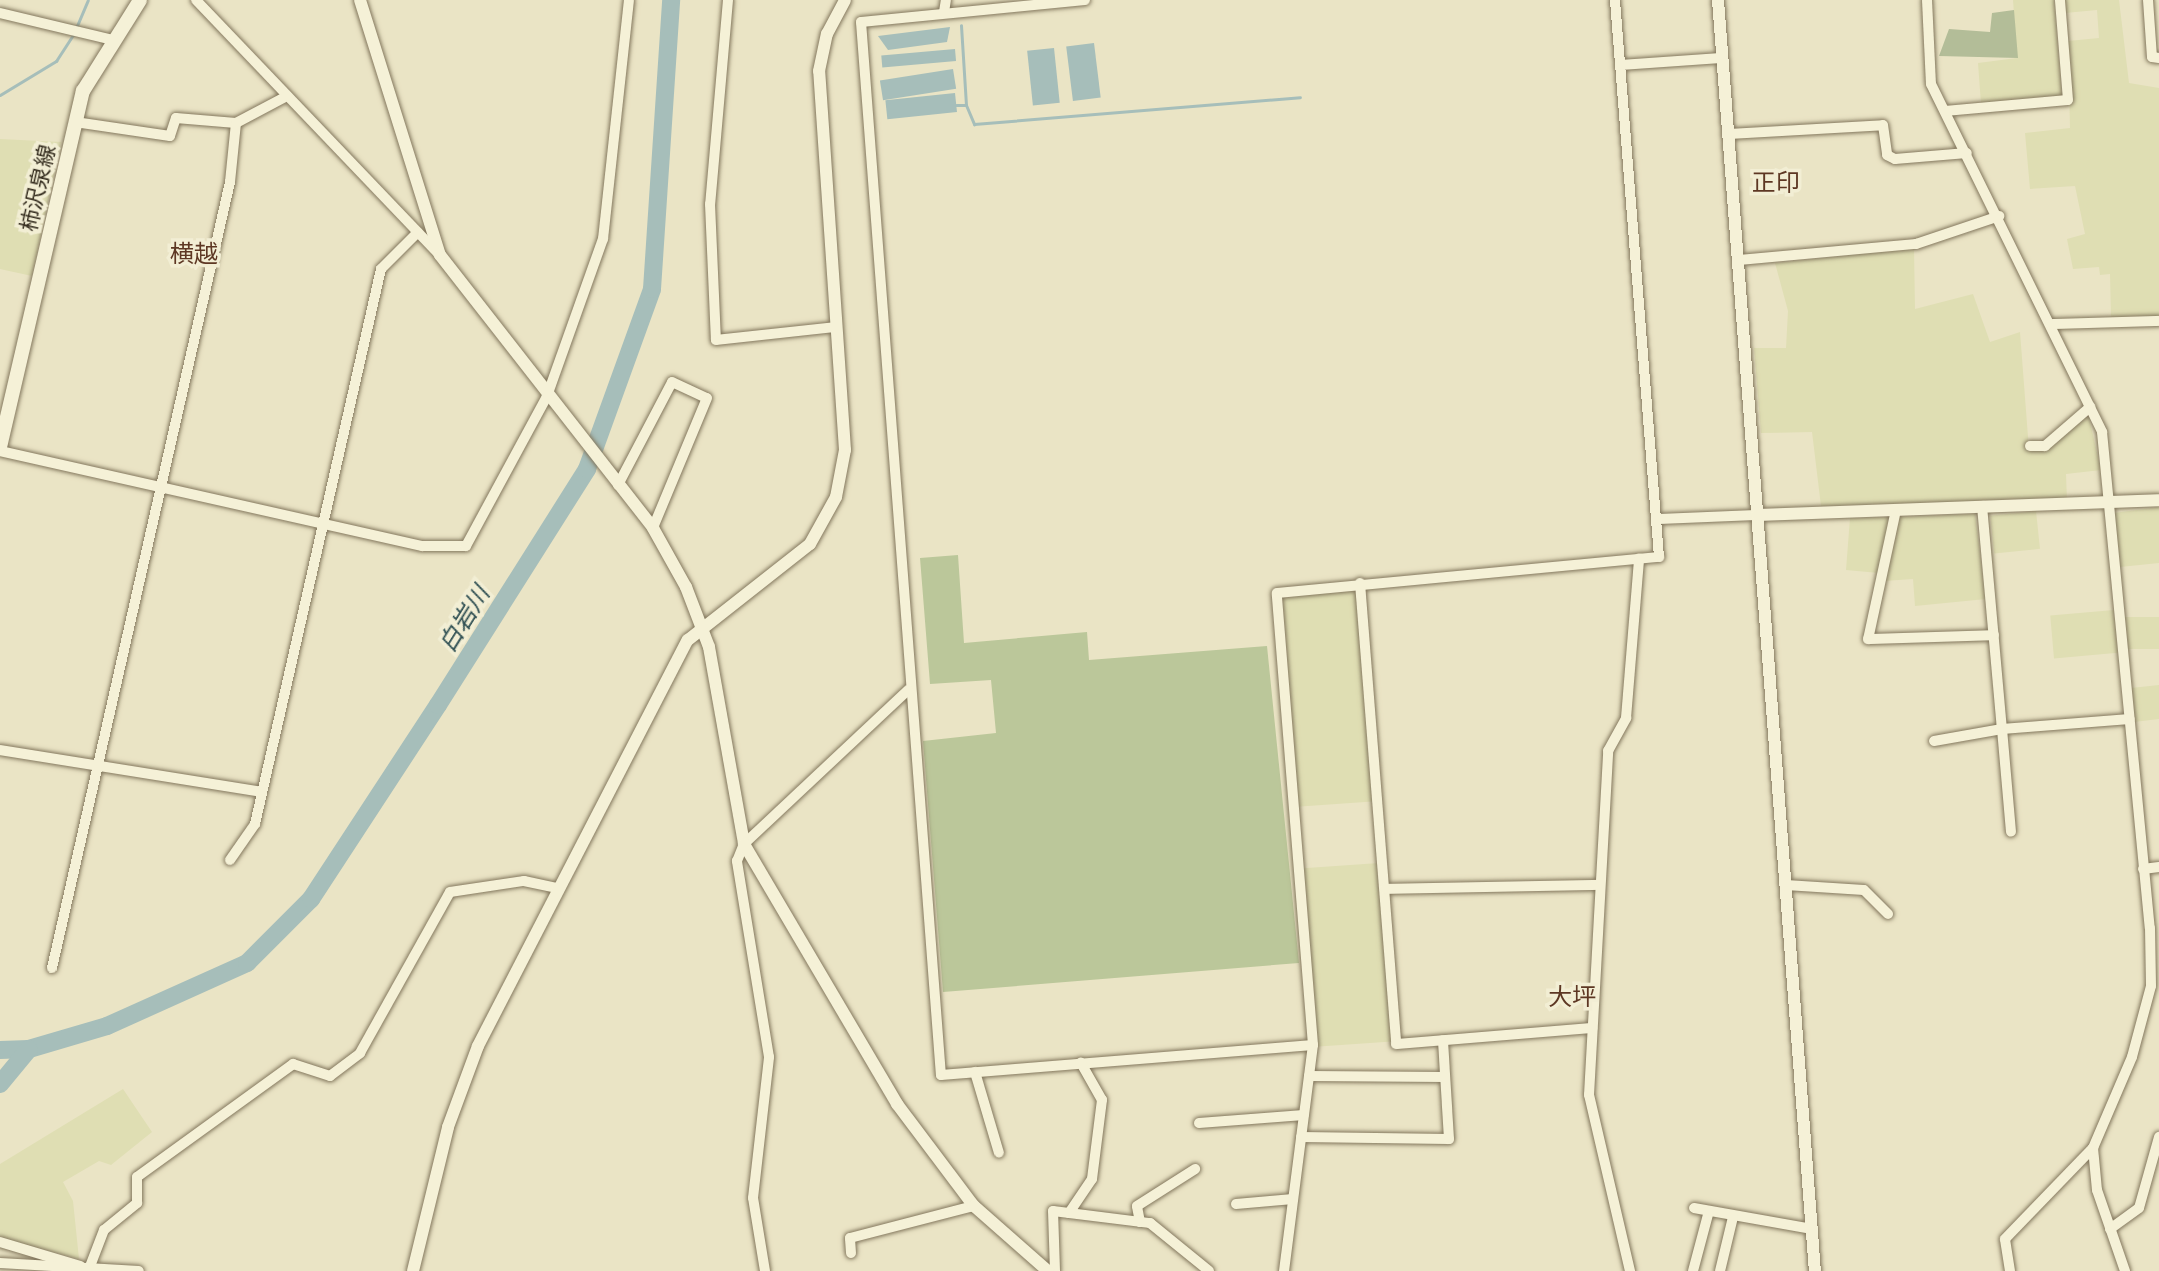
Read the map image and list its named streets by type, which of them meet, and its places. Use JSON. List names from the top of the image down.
{
  "streets": {
    "main road": ["柿沢泉線"]
  },
  "districts": ["正印", "横越", "大坪"],
  "water": ["白岩川"]
}
